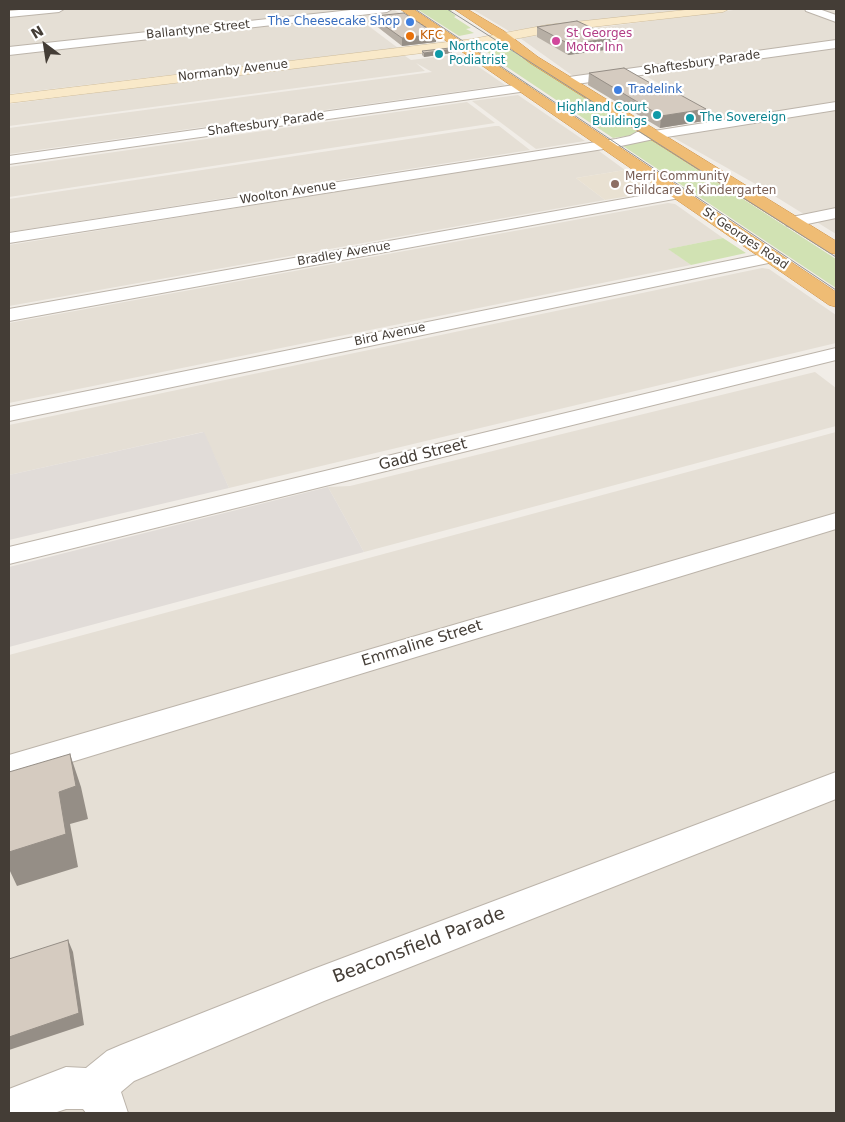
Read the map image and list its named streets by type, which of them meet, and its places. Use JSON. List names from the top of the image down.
{
  "streets": {
    "highway": ["St Georges Road"],
    "main road": ["Normanby Avenue"],
    "street": [
      "Ballantyne Street",
      "Shaftesbury Parade",
      "Woolton Avenue",
      "Bradley Avenue",
      "Bird Avenue",
      "Gadd Street",
      "Emmaline Street",
      "Beaconsfield Parade"
    ]
  },
  "crossings": [
    ["Shaftesbury Parade", "St Georges Road"],
    ["Normanby Avenue", "St Georges Road"],
    ["Woolton Avenue", "St Georges Road"],
    ["St Georges Road", "Bradley Avenue"],
    ["St Georges Road", "Bird Avenue"]
  ],
  "places": [
    "The Cheesecake Shop",
    "KFC",
    "St Georges Motor Inn",
    "Northcote Podiatrist",
    "Tradelink",
    "Highland Court Buildings",
    "The Sovereign",
    "Merri Community Childcare & Kindergarten"
  ],
  "north": "top left"
}
